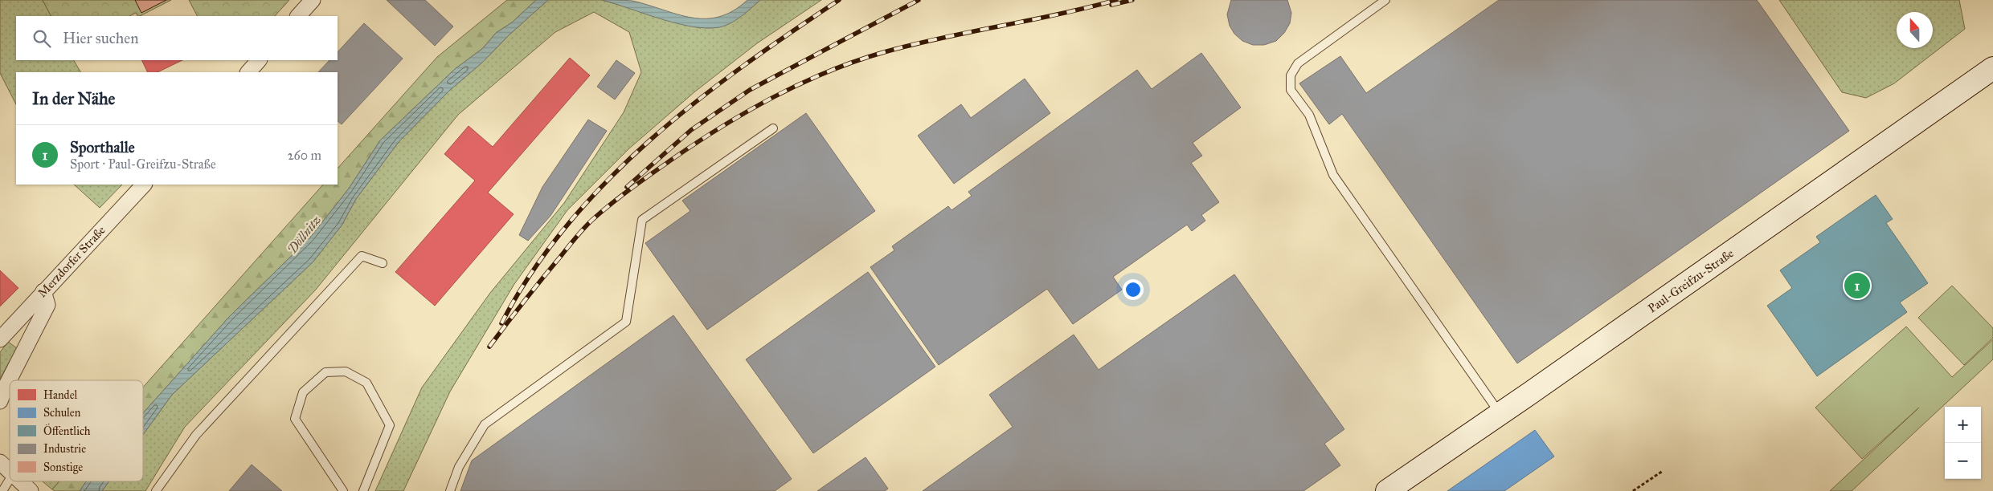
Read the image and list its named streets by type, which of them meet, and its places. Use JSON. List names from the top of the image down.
{
  "streets": {
    "main road": ["Paul-Greifzu-Straße"],
    "street": ["Merzdorfer Straße"]
  },
  "water": ["Döllnitz"],
  "legend": [
    "Handel",
    "Schulen",
    "Öffentlich",
    "Industrie",
    "Sonstige"
  ],
  "north": "top",
  "page": {
    "search": "Hier suchen",
    "heading": "In der Nähe",
    "list": [
      {
        "mark": "1",
        "name": "Sporthalle",
        "note": "Sport · Paul-Greifzu-Straße",
        "value": "260 m"
      }
    ],
    "pins": "1",
    "map_buttons": ["+", "−"]
  }
}
